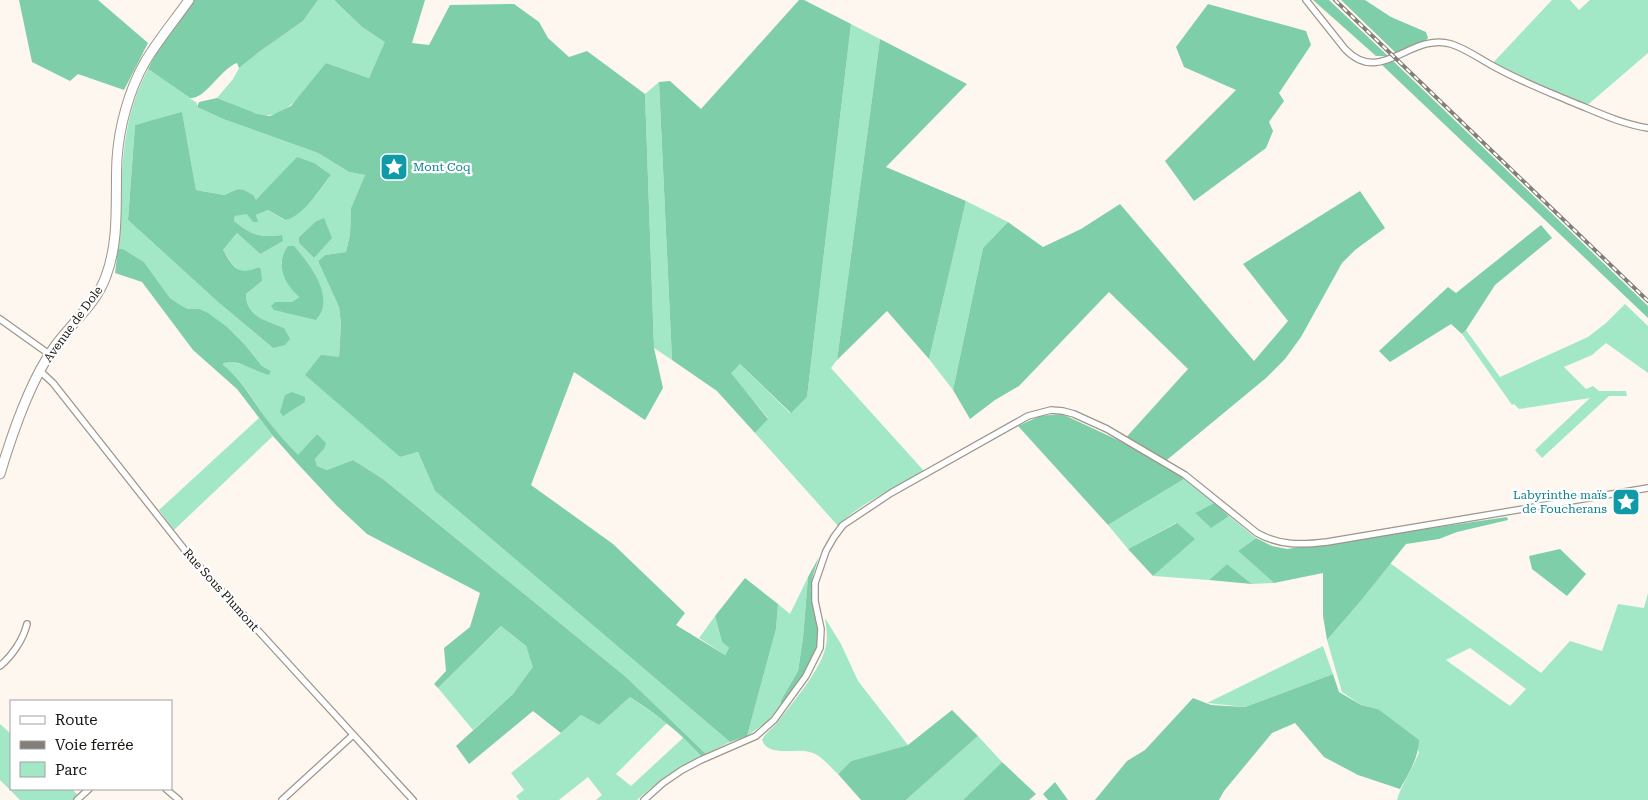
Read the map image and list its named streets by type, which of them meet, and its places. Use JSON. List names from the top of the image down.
{
  "streets": {
    "main road": ["Avenue de Dole"],
    "street": ["Rue Sous Plumont"]
  },
  "crossings": [
    ["Avenue de Dole", "Rue Sous Plumont"]
  ],
  "places": {
    "place": ["Mont Coq", "Labyrinthe maïs de Foucherans"]
  },
  "legend": ["Route", "Voie ferrée", "Parc"]
}
